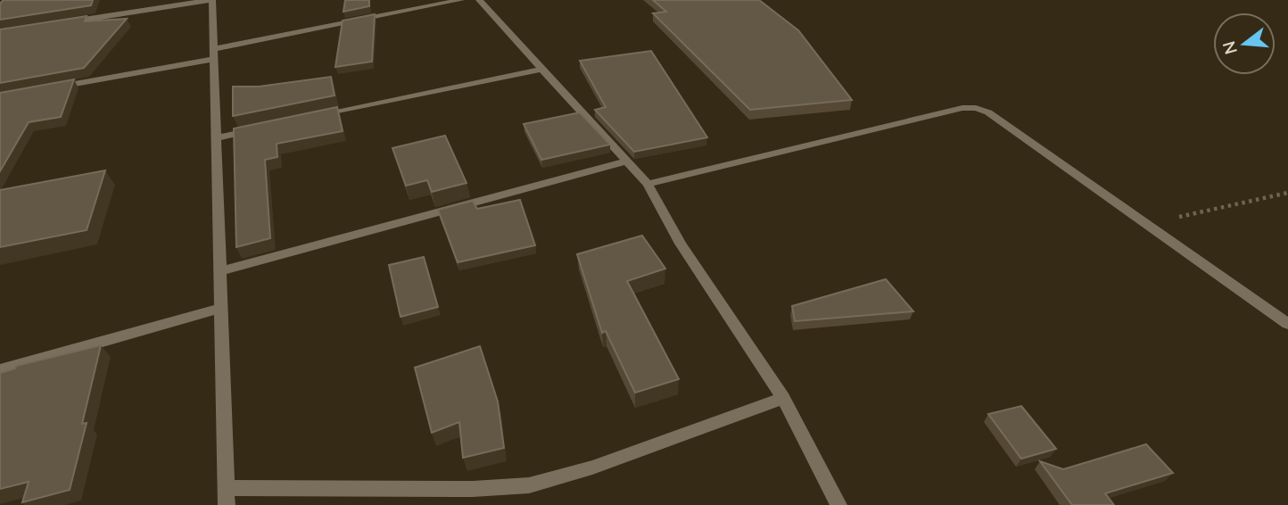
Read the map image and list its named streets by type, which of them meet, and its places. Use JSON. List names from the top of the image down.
{
  "north": "left"
}
